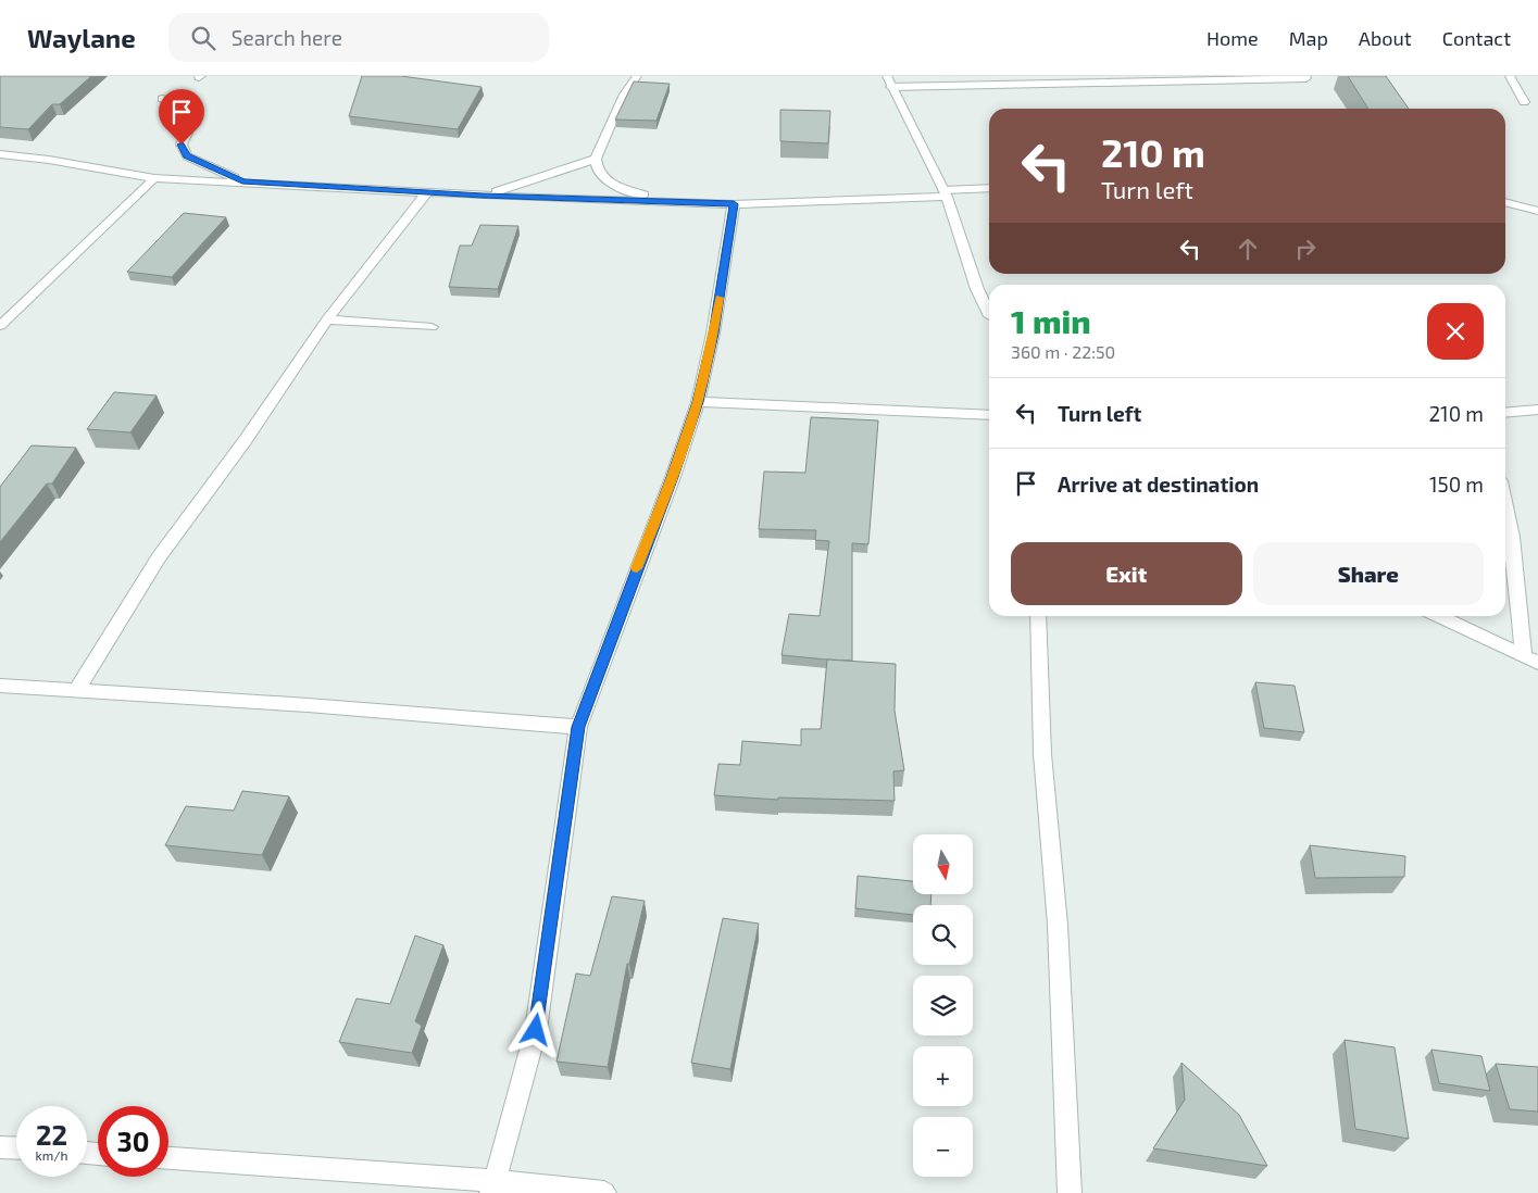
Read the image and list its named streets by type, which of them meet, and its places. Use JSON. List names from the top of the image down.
{
  "north": "bottom",
  "page": {
    "header": "Waylane",
    "search": "Search here",
    "nav": [
      "Home",
      "Map",
      "About",
      "Contact"
    ],
    "turn": ["210 m", "Turn left"],
    "heading": ["1 min", "360 m · 22:50"],
    "list": [
      {
        "name": "Turn left",
        "value": "210 m"
      },
      {
        "name": "Arrive at destination",
        "value": "150 m"
      }
    ],
    "buttons": ["Exit", "Share"],
    "map_buttons": ["+", "−"],
    "speed": "22 km/h",
    "limit": "30"
  }
}
